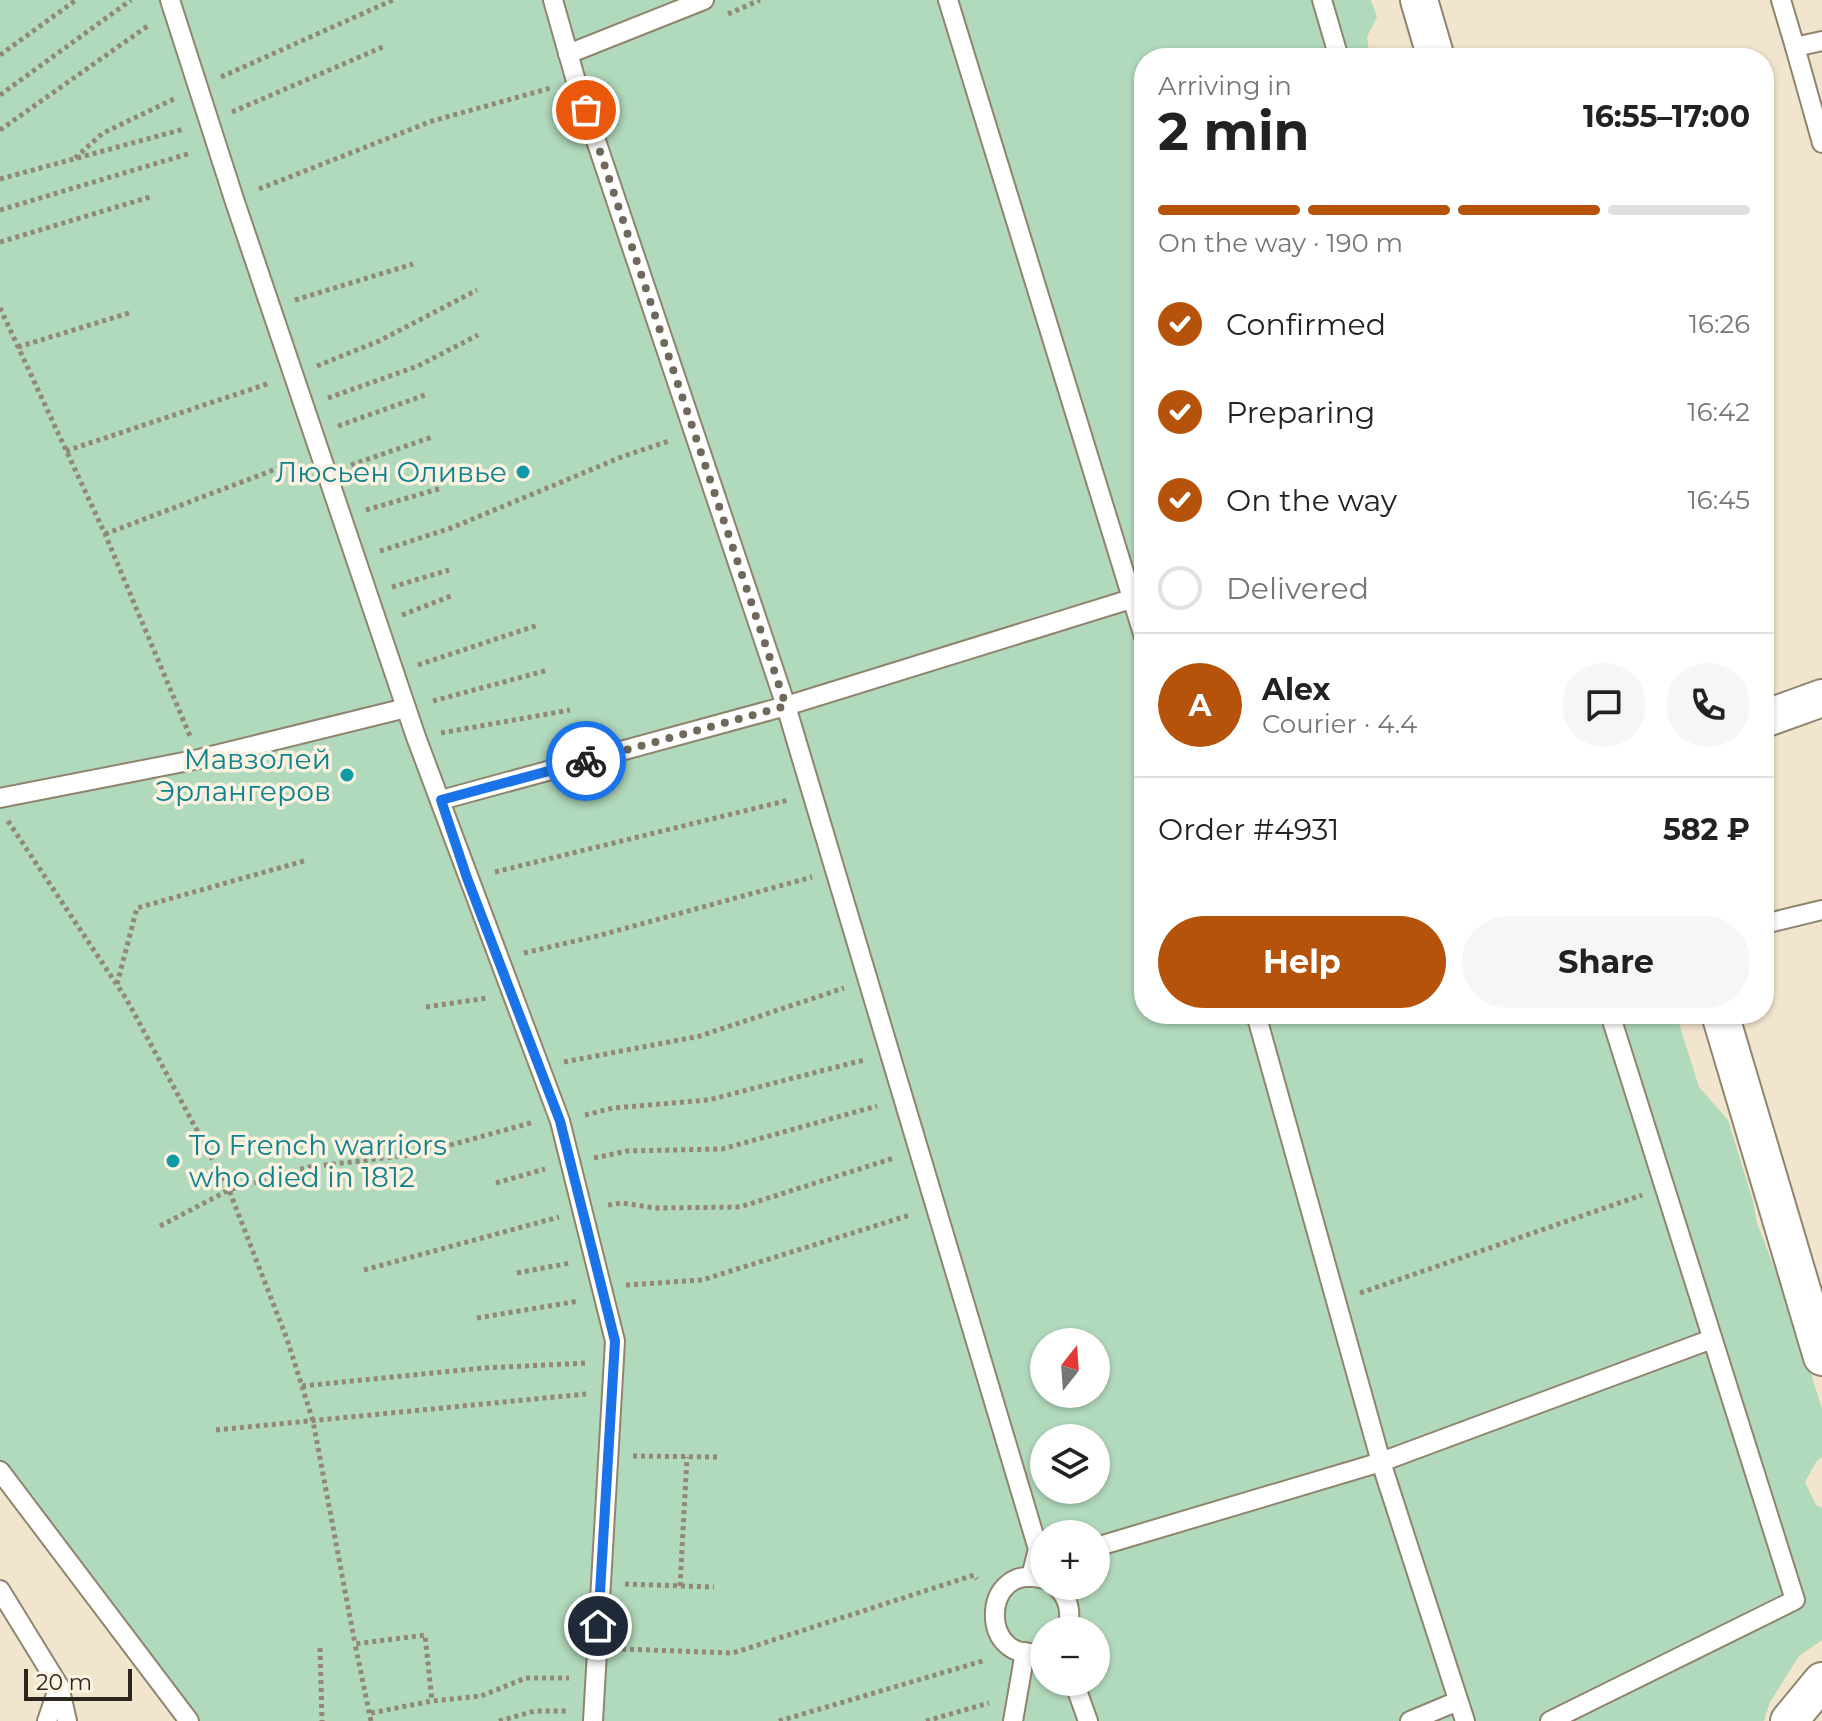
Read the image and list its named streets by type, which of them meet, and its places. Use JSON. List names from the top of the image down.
{
  "places": ["Люсьен Оливье", "Мавзолей Эрлангеров", "To French warriors who died in 1812"],
  "scale_bar": "20 m",
  "north": "top",
  "page": {
    "heading": ["2 min", "Arriving in", "16:55–17:00"],
    "panel": [
      "Alex",
      "Courier · 4.4",
      "Order #4931",
      "582 ₽"
    ],
    "bar": "On the way · 190 m",
    "list": [
      ["Confirmed", "16:26"],
      ["Preparing", "16:42"],
      ["On the way", "16:45"],
      "Delivered"
    ],
    "round": "A",
    "buttons": ["Help", "Share"],
    "map_buttons": ["+", "−"],
    "scale": "20 m"
  }
}
